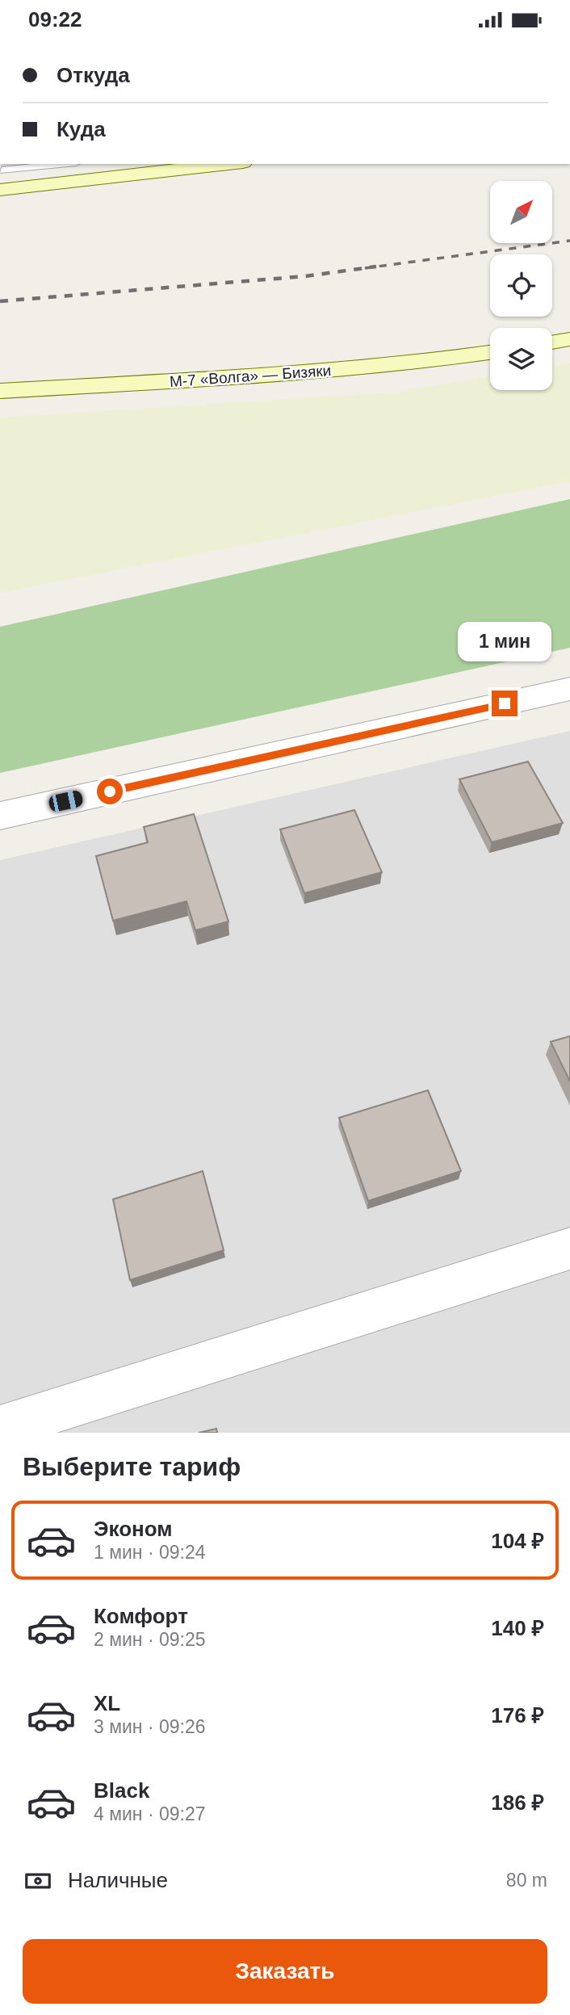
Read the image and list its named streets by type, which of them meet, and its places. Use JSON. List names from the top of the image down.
{
  "streets": {
    "main road": ["М-7 «Волга» — Бизяки"]
  },
  "north": "top right",
  "page": {
    "status": "09:22",
    "banner": ["Откуда", "Куда"],
    "bubble": "1 мин",
    "heading": "Выберите тариф",
    "list": [
      {
        "name": "Эконом",
        "note": "1 мин · 09:24",
        "value": "104 ₽"
      },
      {
        "name": "Комфорт",
        "note": "2 мин · 09:25",
        "value": "140 ₽"
      },
      {
        "name": "XL",
        "note": "3 мин · 09:26",
        "value": "176 ₽"
      },
      {
        "name": "Black",
        "note": "4 мин · 09:27",
        "value": "186 ₽"
      }
    ],
    "pay": ["Наличные", "80 m"],
    "buttons": "Заказать"
  }
}
